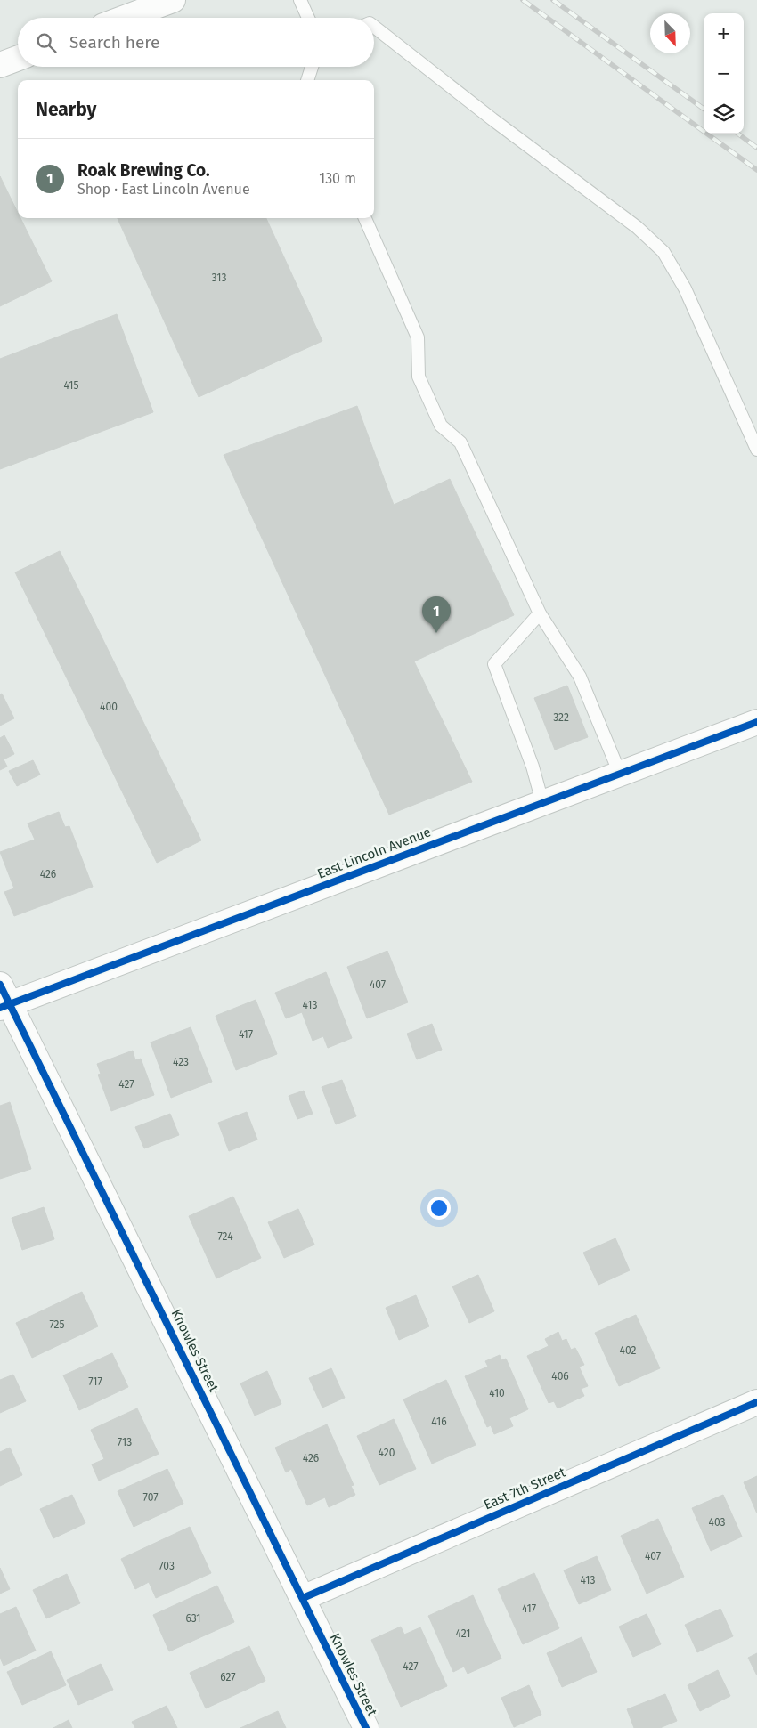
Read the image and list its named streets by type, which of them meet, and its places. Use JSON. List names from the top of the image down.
{
  "streets": {
    "street": ["East Lincoln Avenue", "Knowles Street", "East 7th Street"]
  },
  "crossings": [
    ["East Lincoln Avenue", "Knowles Street"],
    ["Knowles Street", "East 7th Street"]
  ],
  "house_numbers": [
    "313",
    "415",
    "400",
    "322",
    "426",
    "407",
    "413",
    "417",
    "423",
    "427",
    "724",
    "725",
    "402",
    "406",
    "717",
    "410",
    "416",
    "713",
    "420",
    "426",
    "707",
    "403",
    "407",
    "703",
    "413",
    "417",
    "631",
    "421",
    "427",
    "627"
  ],
  "north": "bottom right",
  "page": {
    "map_buttons": ["+", "−"],
    "search": "Search here",
    "heading": "Nearby",
    "list": [
      {
        "mark": "1",
        "name": "Roak Brewing Co.",
        "note": "Shop · East Lincoln Avenue",
        "value": "130 m"
      }
    ],
    "pins": "1"
  }
}
